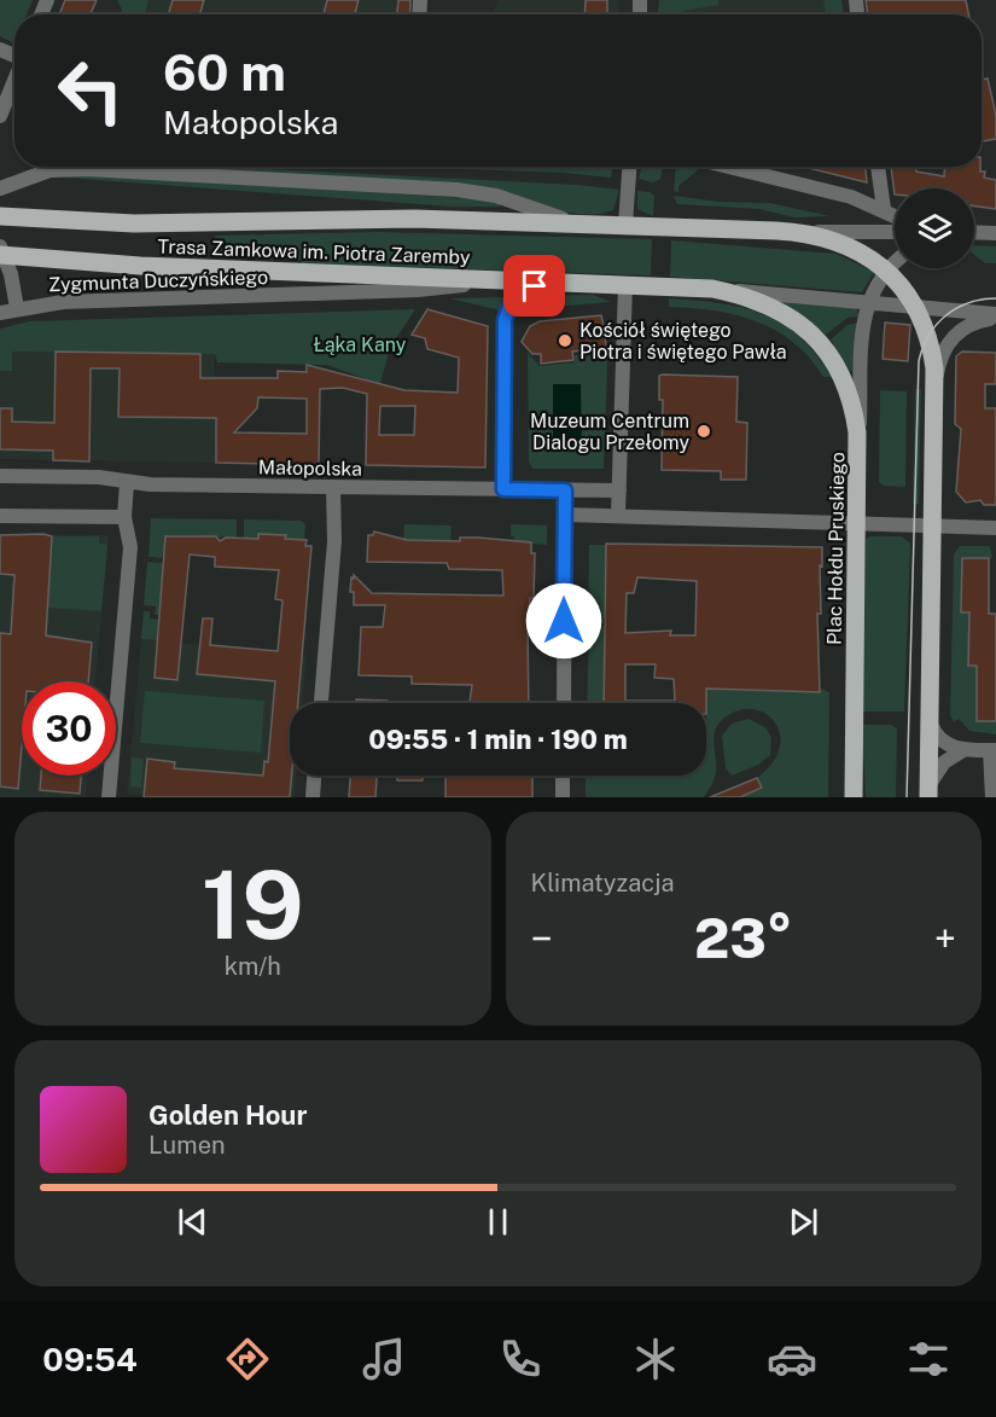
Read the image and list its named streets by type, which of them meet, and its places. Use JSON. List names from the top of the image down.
{
  "streets": {
    "main road": ["Trasa Zamkowa im. Piotra Zaremby", "Plac Hołdu Pruskiego"],
    "street": ["Zygmunta Duczyńskiego", "Małopolska"]
  },
  "crossings": [
    ["Trasa Zamkowa im. Piotra Zaremby", "Zygmunta Duczyńskiego"],
    ["Trasa Zamkowa im. Piotra Zaremby", "Plac Hołdu Pruskiego"]
  ],
  "parks": ["Łąka Kany"],
  "places": ["Kościół świętego Piotra i świętego Pawła", "Muzeum Centrum Dialogu Przełomy"],
  "page": {
    "turn": ["60 m", "Małopolska"],
    "limit": "30",
    "trip": "09:55 · 1 min · 190 m",
    "tile": [
      ["19", "km/h"],
      "Klimatyzacja"
    ],
    "heat": ["−", "23°", "+"],
    "song": ["Golden Hour", "Lumen"],
    "tabs": "09:54"
  }
}
